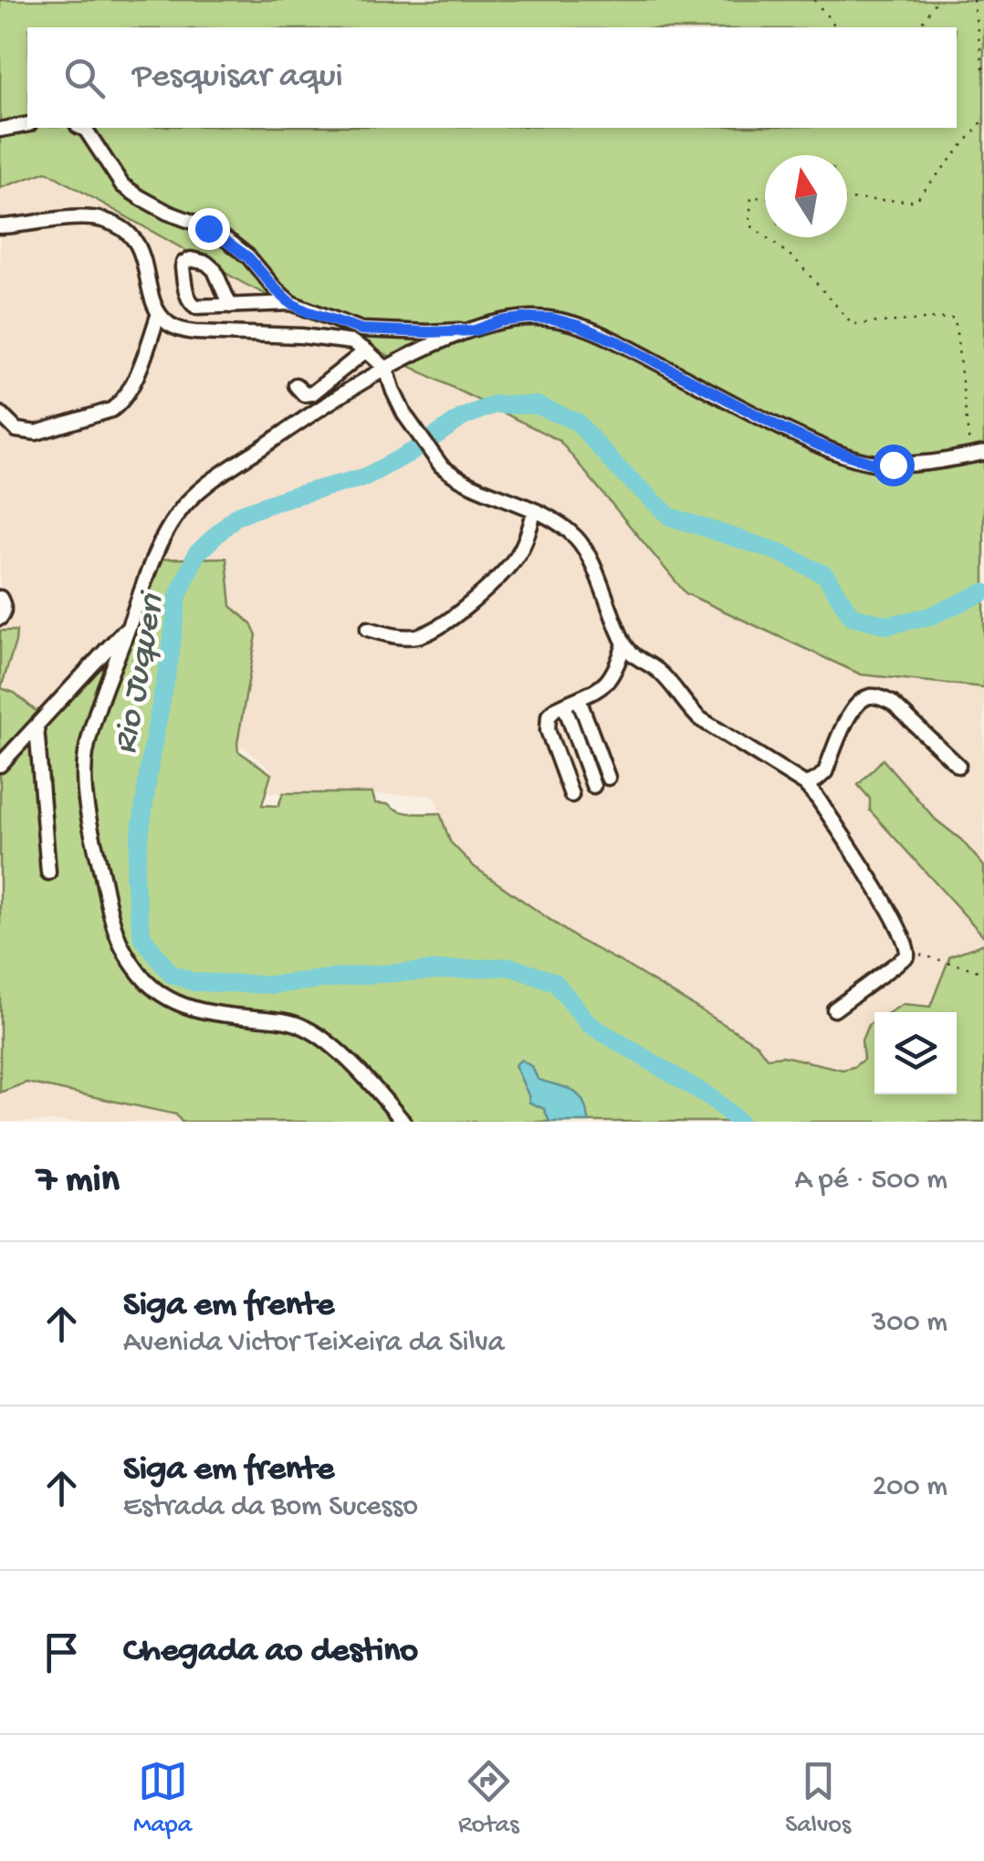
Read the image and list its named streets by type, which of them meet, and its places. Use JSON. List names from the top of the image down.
{
  "water": ["Rio Juqueri"],
  "north": "top",
  "page": {
    "search": "Pesquisar aqui",
    "heading": ["7 min", "A pé · 500 m"],
    "list": [
      ["Siga em frente", "Avenida Victor Teixeira da Silva", "300 m"],
      ["Siga em frente", "Estrada da Bom Sucesso", "200 m"],
      "Chegada ao destino"
    ],
    "nav": ["Mapa", "Rotas", "Salvos"]
  }
}
